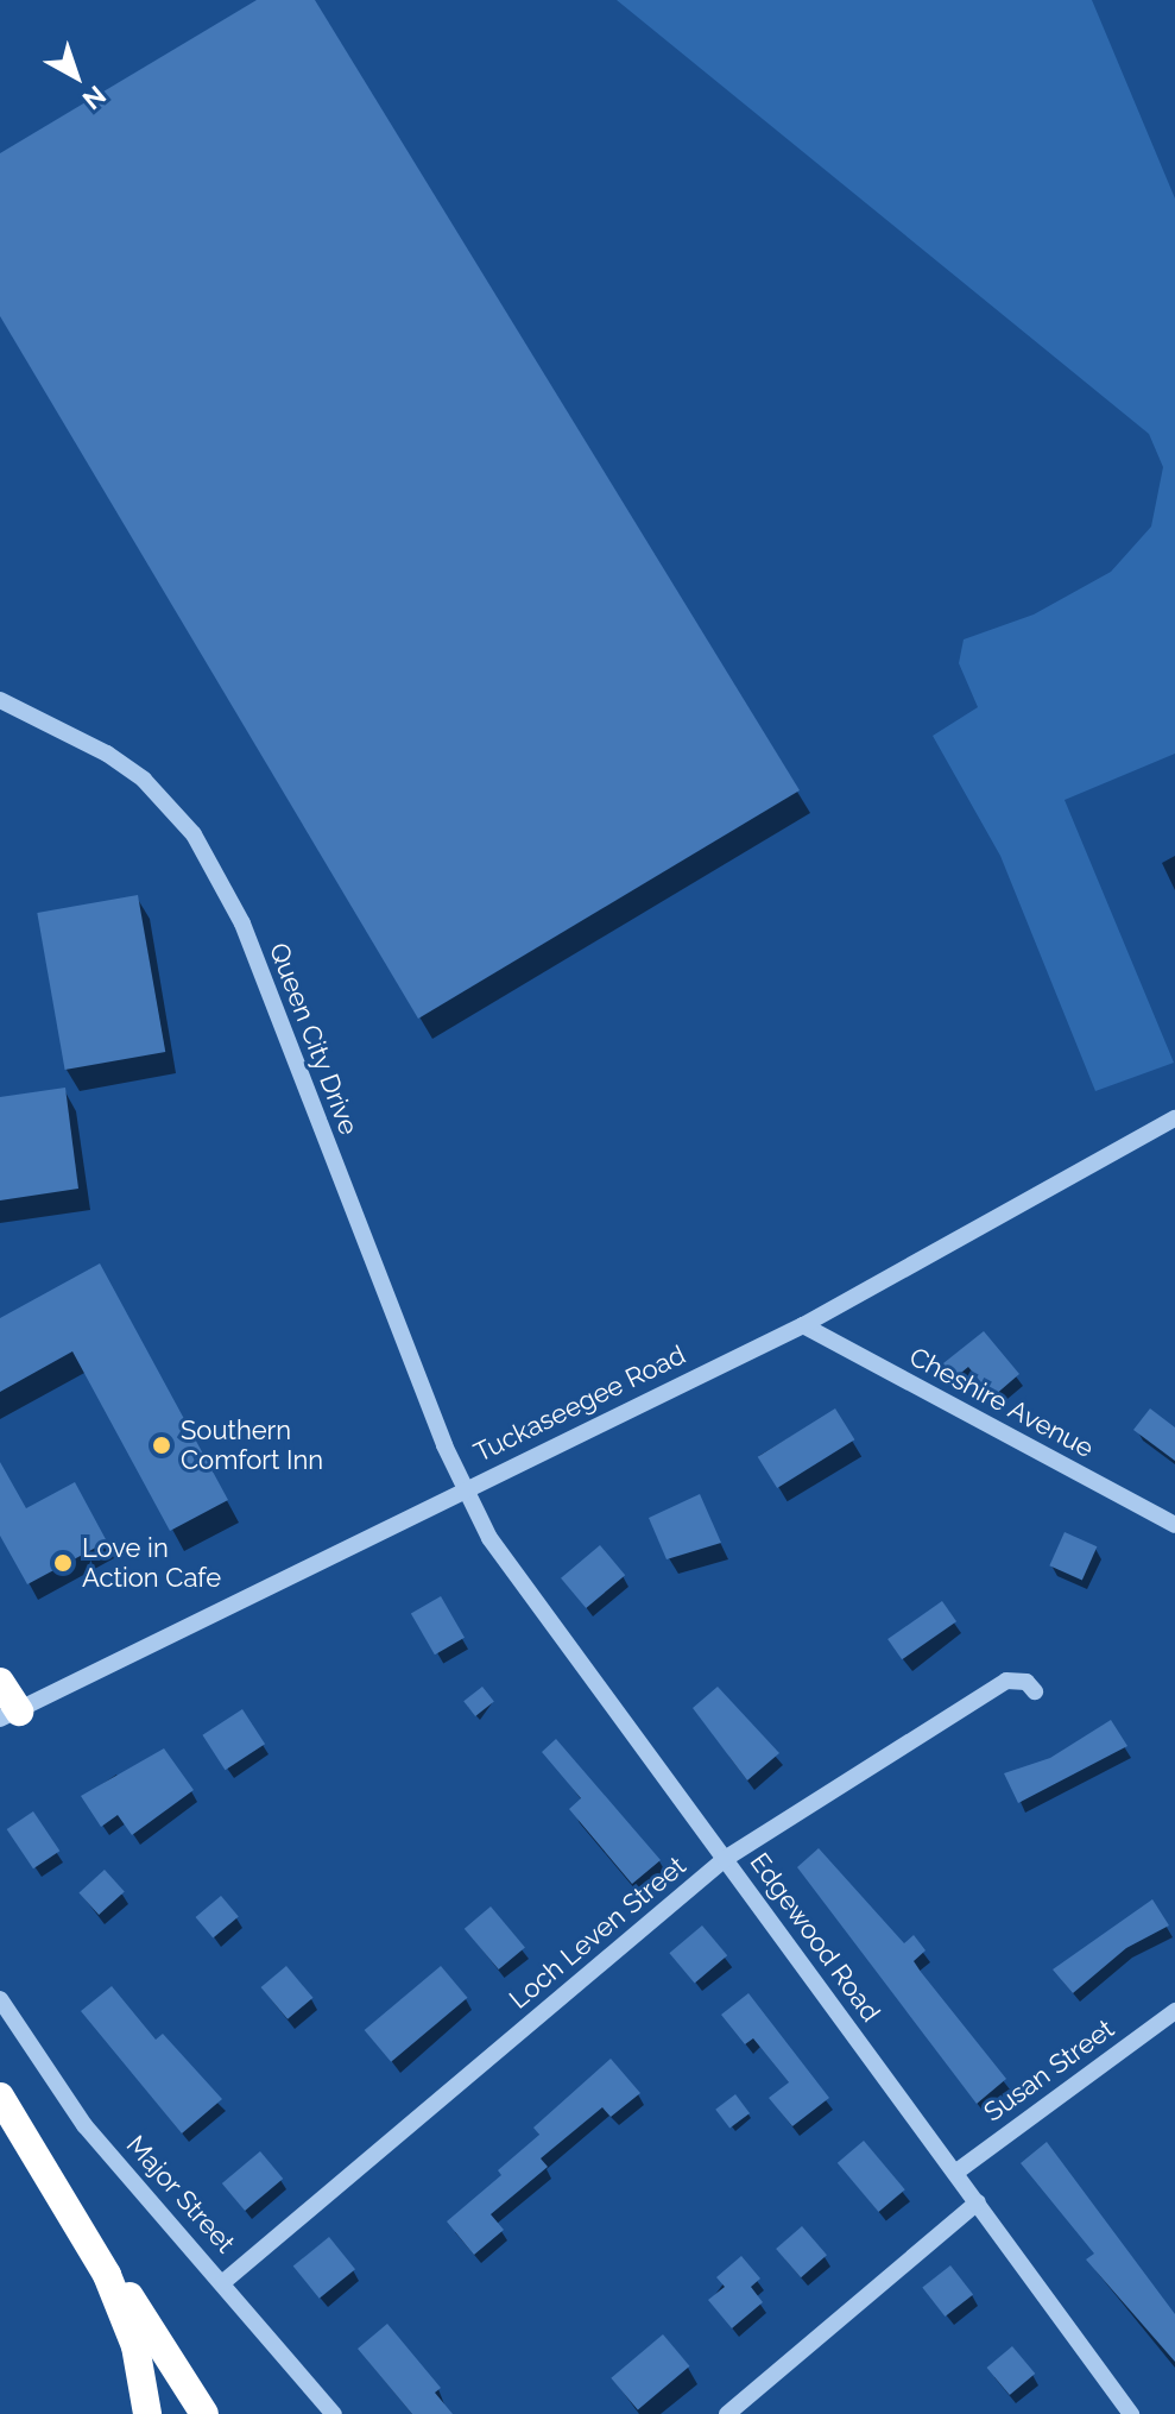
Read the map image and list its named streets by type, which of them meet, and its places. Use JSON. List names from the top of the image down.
{
  "streets": {
    "street": [
      "Queen City Drive",
      "Cheshire Avenue",
      "Tuckaseegee Road",
      "Loch Leven Street",
      "Edgewood Road",
      "Susan Street",
      "Major Street"
    ]
  },
  "crossings": [
    ["Queen City Drive", "Tuckaseegee Road"],
    ["Queen City Drive", "Edgewood Road"],
    ["Cheshire Avenue", "Tuckaseegee Road"],
    ["Tuckaseegee Road", "Edgewood Road"],
    ["Loch Leven Street", "Edgewood Road"],
    ["Loch Leven Street", "Major Street"],
    ["Edgewood Road", "Susan Street"]
  ],
  "places": ["Southern Comfort Inn", "Love in Action Cafe"],
  "north": "bottom right"
}
